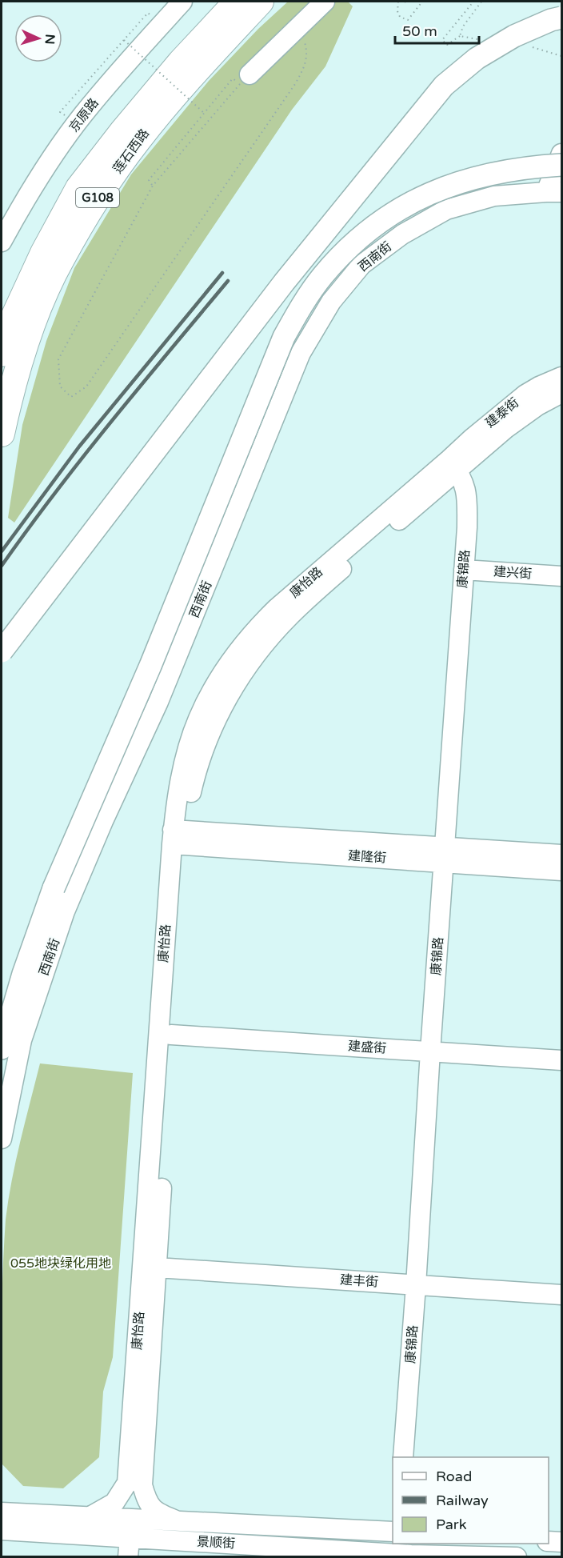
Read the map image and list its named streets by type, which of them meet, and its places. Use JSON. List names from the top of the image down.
{
  "streets": {
    "highway": ["莲石西路", "G108"],
    "street": [
      "京原路",
      "西南街",
      "建泰街",
      "康锦路",
      "建兴街",
      "康怡路",
      "建隆街",
      "建盛街",
      "建丰街",
      "景顺街"
    ]
  },
  "crossings": [
    ["建泰街", "康锦路"],
    ["建泰街", "康怡路"],
    ["康锦路", "建兴街"],
    ["康锦路", "康怡路"],
    ["康锦路", "建隆街"],
    ["康锦路", "建盛街"],
    ["康锦路", "建丰街"],
    ["康怡路", "建隆街"],
    ["康怡路", "建盛街"],
    ["康怡路", "建丰街"],
    ["康怡路", "景顺街"]
  ],
  "parks": ["055地块绿化用地"],
  "legend": ["Road", "Railway", "Park"],
  "scale_bar": "50 m",
  "north": "right"
}
